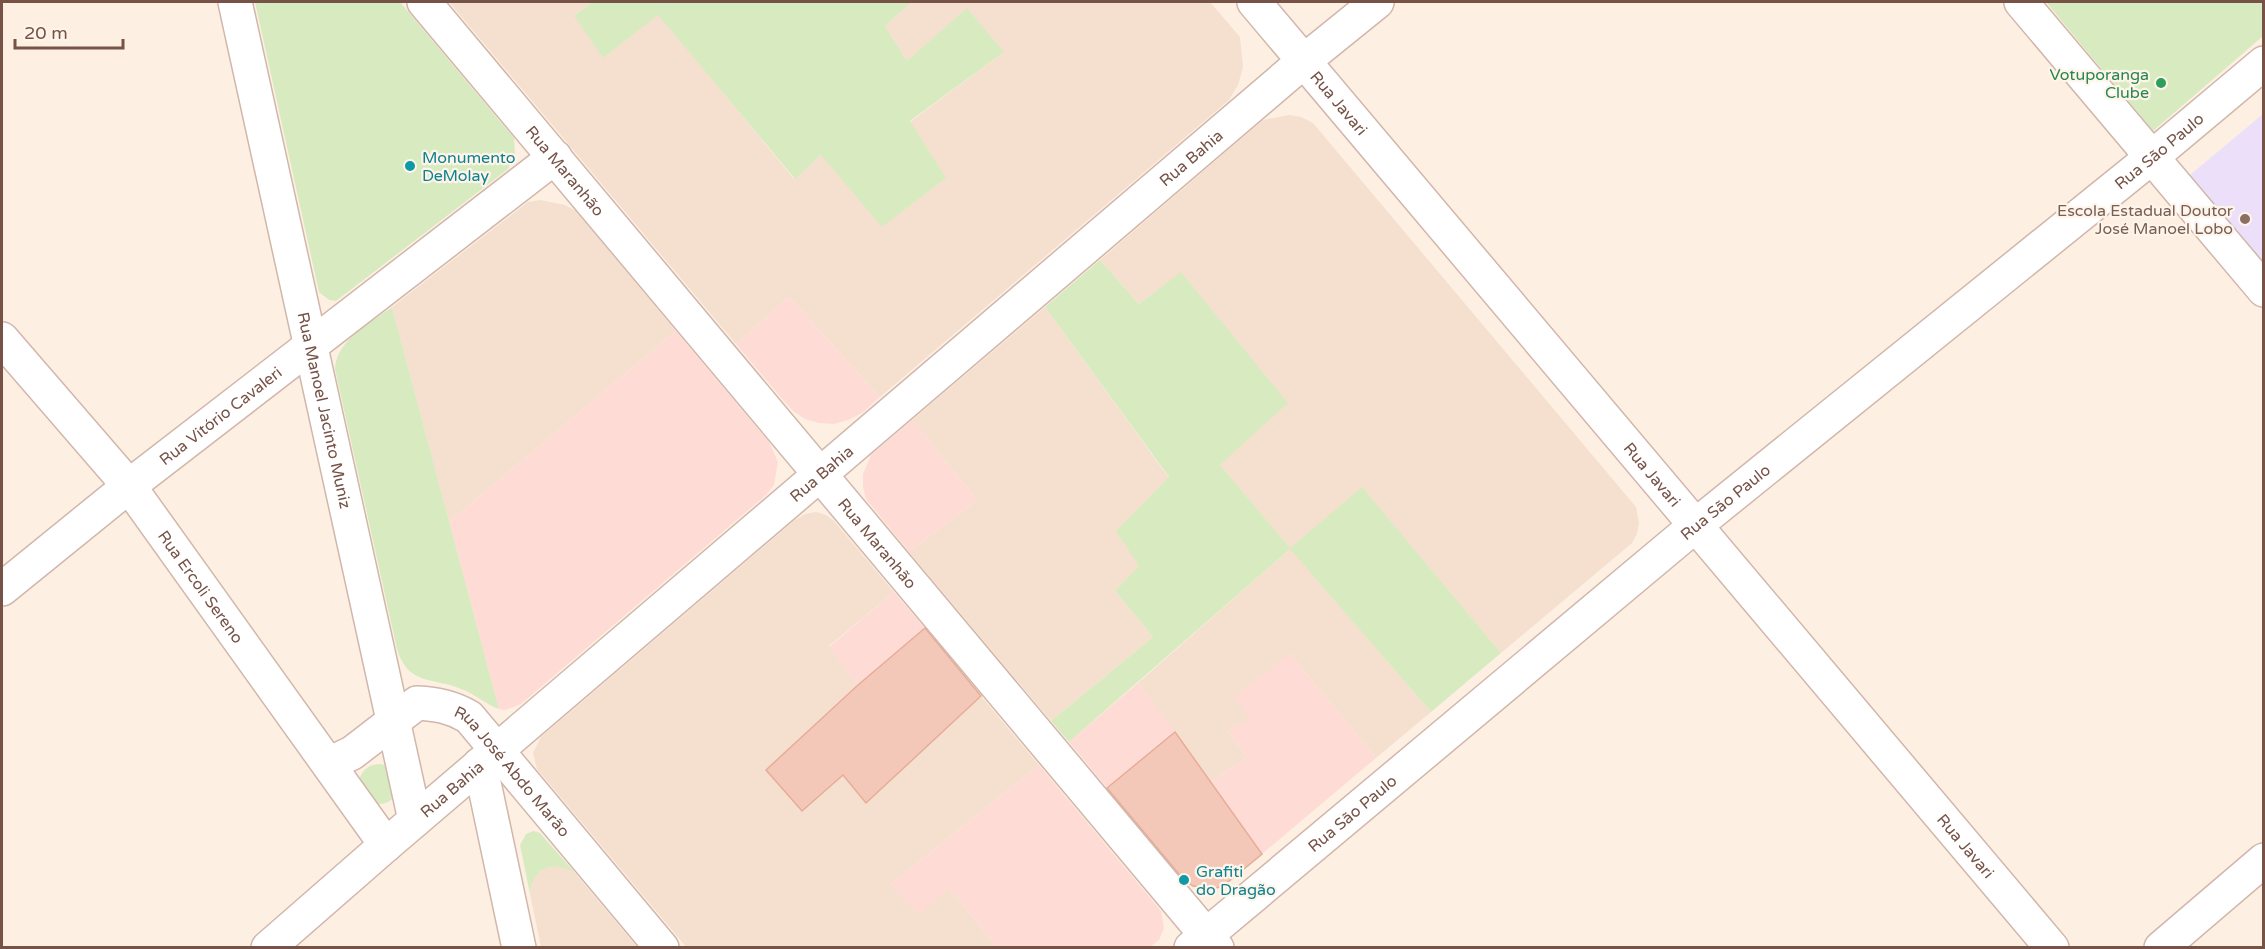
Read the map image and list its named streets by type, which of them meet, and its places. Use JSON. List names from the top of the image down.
{
  "streets": {
    "street": [
      "Rua Javari",
      "Rua São Paulo",
      "Rua Bahia",
      "Rua Maranhão",
      "Rua Manoel Jacinto Muniz",
      "Rua Vitório Cavaleri",
      "Rua Ercoli Sereno",
      "Rua José Abdo Marão"
    ]
  },
  "crossings": [
    ["Rua Javari", "Rua São Paulo"],
    ["Rua Javari", "Rua Bahia"],
    ["Rua São Paulo", "Rua Maranhão"],
    ["Rua Bahia", "Rua Maranhão"],
    ["Rua Bahia", "Rua Manoel Jacinto Muniz"],
    ["Rua Bahia", "Rua Ercoli Sereno"],
    ["Rua Bahia", "Rua José Abdo Marão"],
    ["Rua Maranhão", "Rua Vitório Cavaleri"],
    ["Rua Manoel Jacinto Muniz", "Rua Vitório Cavaleri"],
    ["Rua Manoel Jacinto Muniz", "Rua José Abdo Marão"],
    ["Rua Vitório Cavaleri", "Rua Ercoli Sereno"],
    ["Rua Ercoli Sereno", "Rua José Abdo Marão"]
  ],
  "places": [
    "Votuporanga Clube",
    "Monumento DeMolay",
    "Escola Estadual Doutor José Manoel Lobo",
    "Grafiti do Dragão"
  ],
  "scale_bar": "20 m"
}
